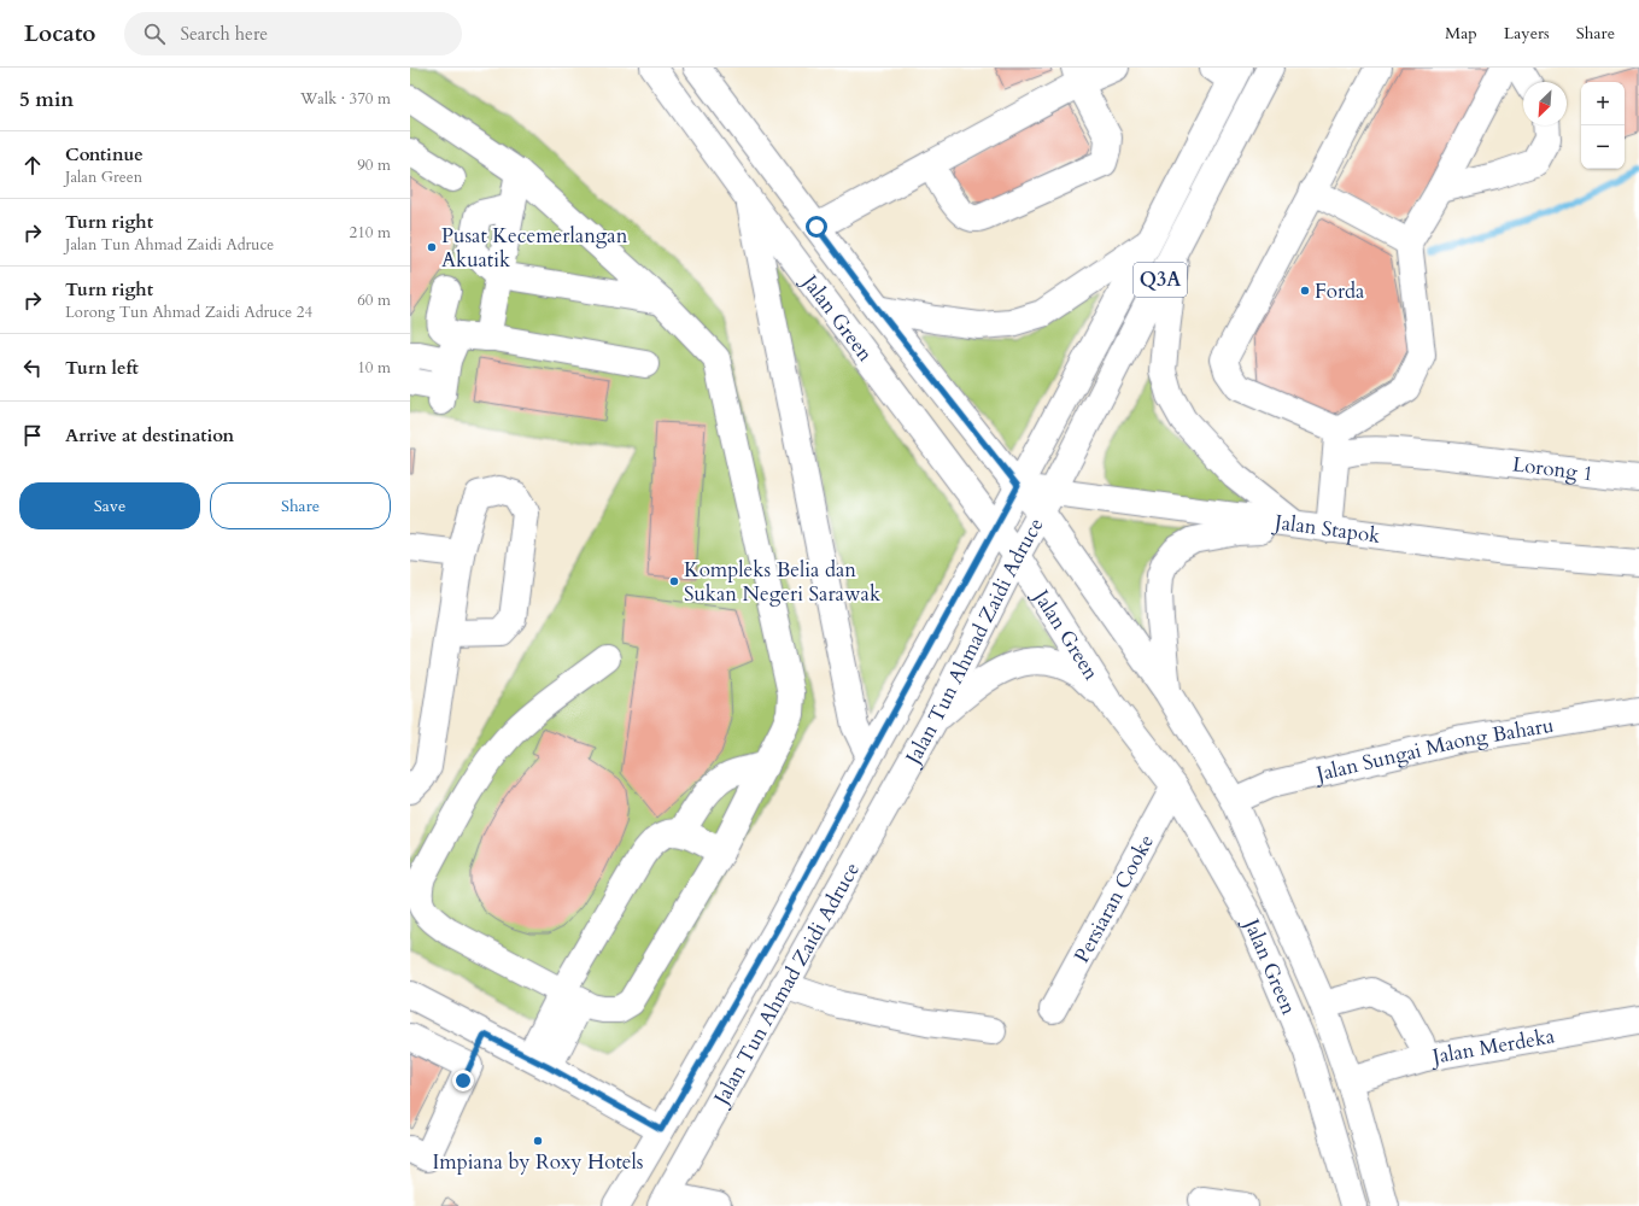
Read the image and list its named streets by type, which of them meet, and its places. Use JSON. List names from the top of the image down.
{
  "streets": {
    "main road": [
      "Q3A",
      "Jalan Green",
      "Lorong 1",
      "Jalan Stapok",
      "Jalan Tun Ahmad Zaidi Adruce",
      "Jalan Sungai Maong Baharu",
      "Persiaran Cooke",
      "Jalan Merdeka"
    ]
  },
  "crossings": [
    ["Jalan Green", "Jalan Stapok"],
    ["Jalan Green", "Jalan Tun Ahmad Zaidi Adruce"],
    ["Jalan Green", "Jalan Sungai Maong Baharu"],
    ["Jalan Green", "Persiaran Cooke"],
    ["Jalan Green", "Jalan Merdeka"],
    ["Jalan Stapok", "Jalan Tun Ahmad Zaidi Adruce"]
  ],
  "places": [
    "Pusat Kecemerlangan Akuatik",
    "Forda",
    "Kompleks Belia dan Sukan Negeri Sarawak",
    "Impiana by Roxy Hotels"
  ],
  "north": "bottom left",
  "page": {
    "header": "Locato",
    "search": "Search here",
    "nav": ["Map", "Layers", "Share"],
    "heading": ["5 min", "Walk · 370 m"],
    "map_buttons": ["+", "−"],
    "list": [
      ["Continue", "Jalan Green", "90 m"],
      ["Turn right", "Jalan Tun Ahmad Zaidi Adruce", "210 m"],
      ["Turn right", "Lorong Tun Ahmad Zaidi Adruce 24", "60 m"],
      ["Turn left", "10 m"],
      "Arrive at destination"
    ],
    "buttons": ["Save", "Share"]
  }
}
